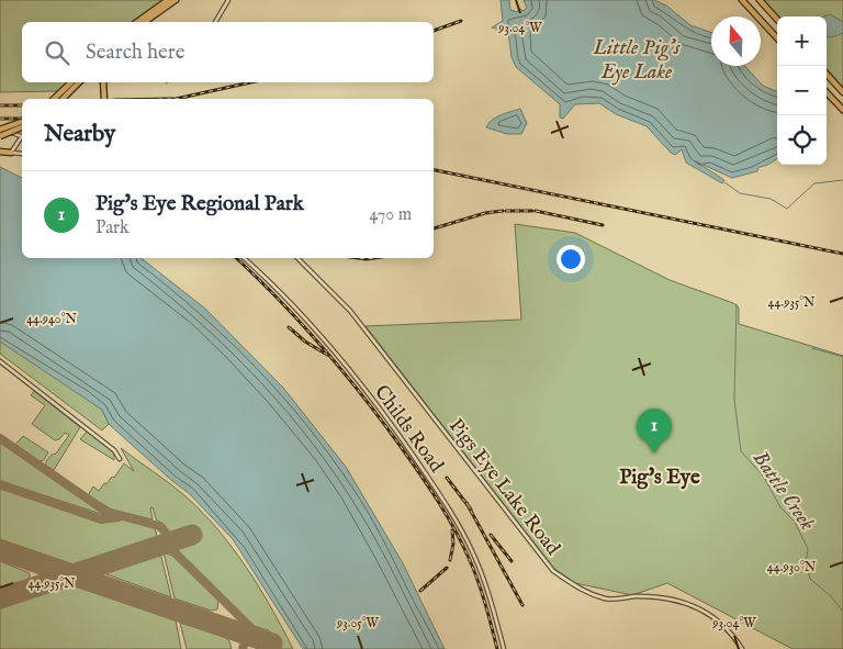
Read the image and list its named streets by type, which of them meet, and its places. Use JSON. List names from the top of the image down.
{
  "streets": {
    "street": ["Childs Road", "Pigs Eye Lake Road"]
  },
  "districts": ["Pig's Eye"],
  "water": ["Little Pig's Eye Lake", "Battle Creek"],
  "north": "top",
  "page": {
    "map_buttons": ["+", "−"],
    "search": "Search here",
    "heading": "Nearby",
    "list": [
      {
        "mark": "1",
        "name": "Pig's Eye Regional Park",
        "note": "Park",
        "value": "470 m"
      }
    ],
    "pins": "1"
  },
  "coordinates": [
    "93.04°W",
    "44.935°N",
    "44.940°N",
    "44.930°N",
    "93.05°W"
  ]
}
